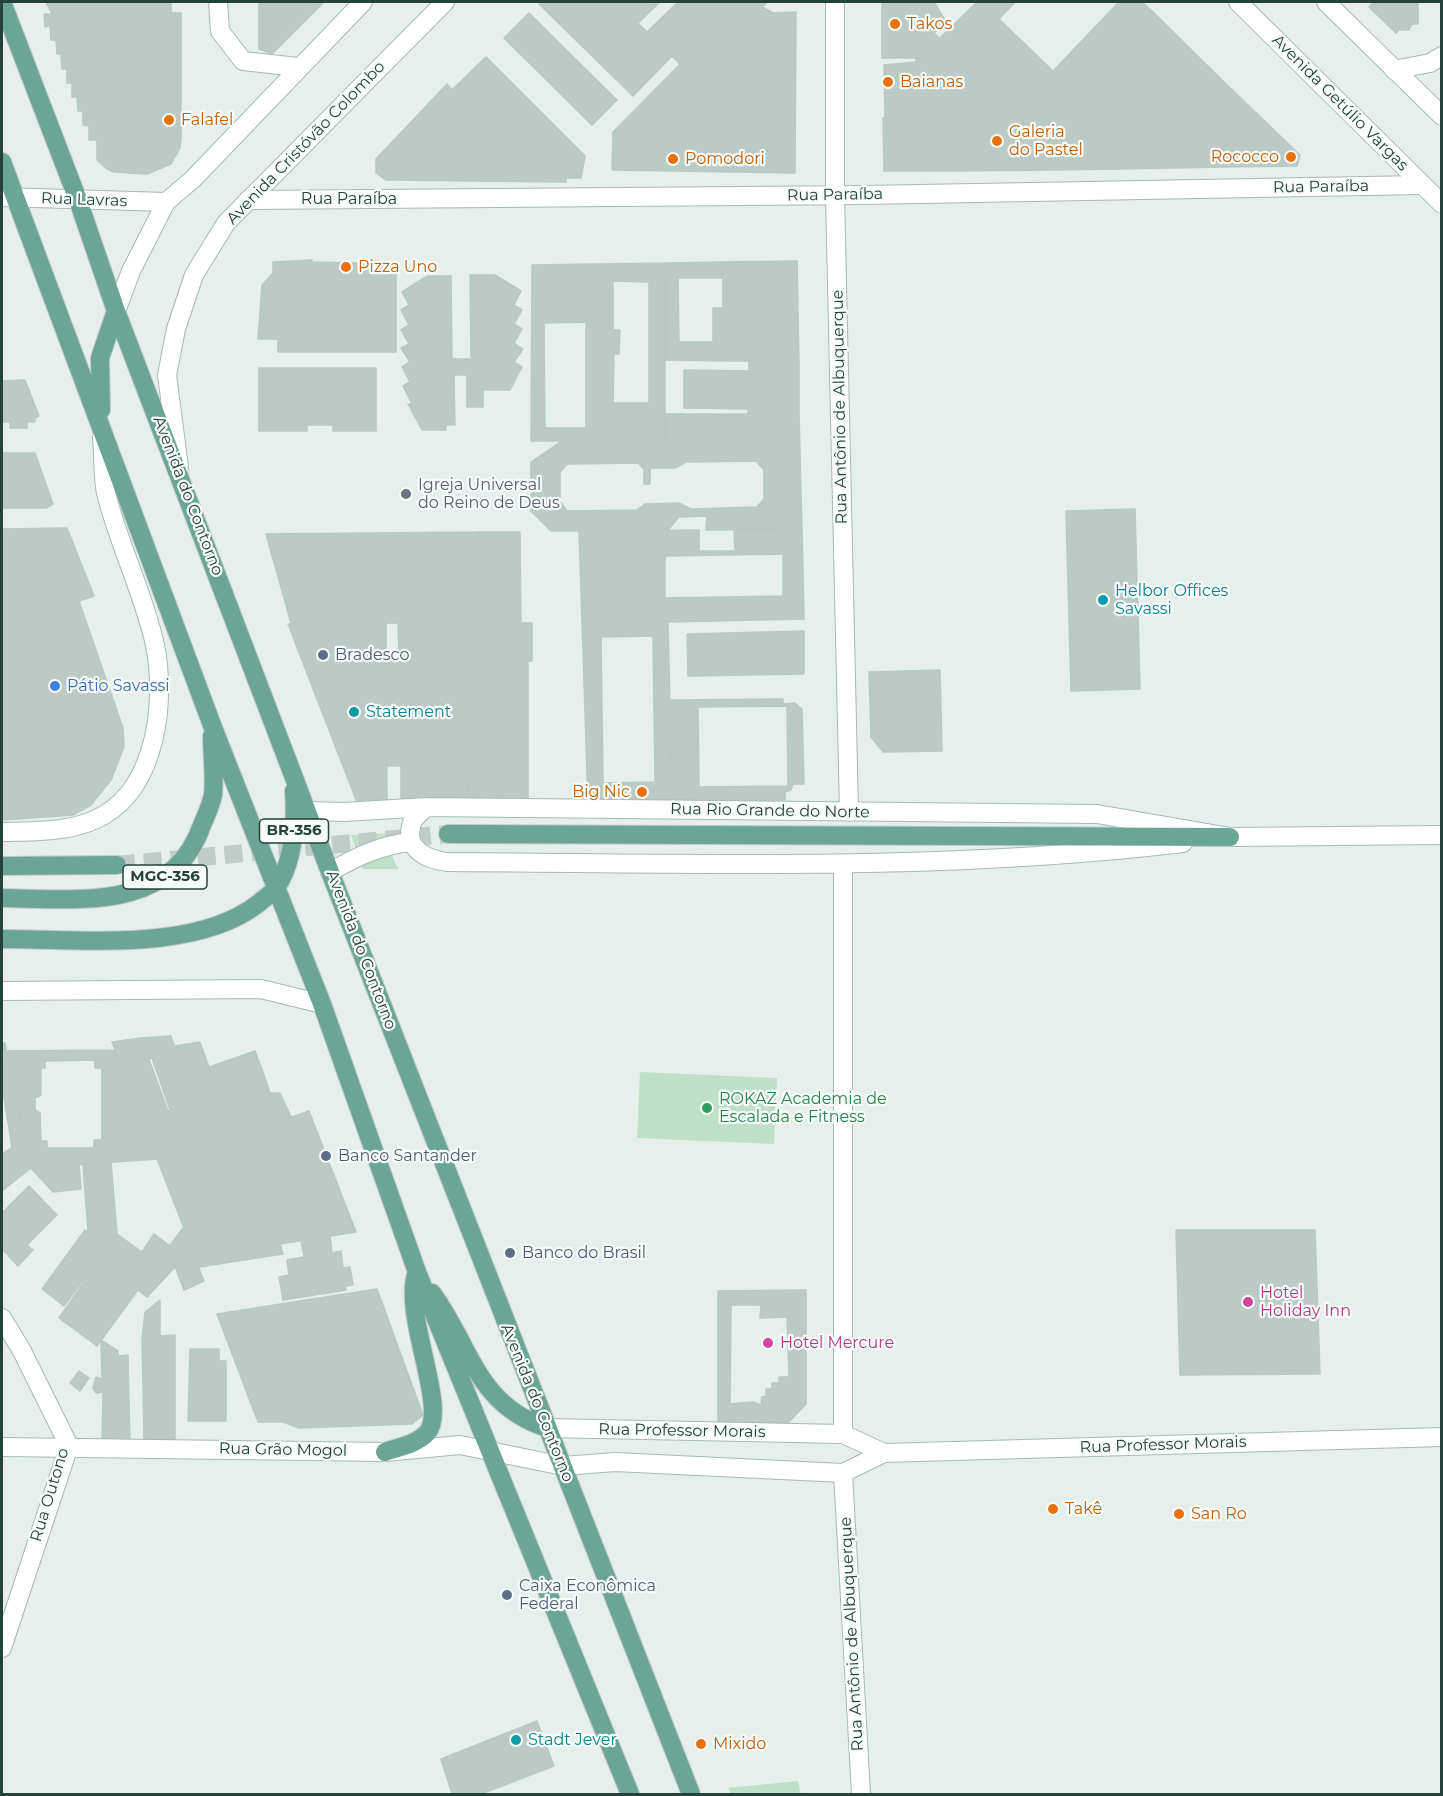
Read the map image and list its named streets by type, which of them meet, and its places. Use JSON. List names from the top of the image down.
{
  "streets": {
    "main road": ["Avenida do Contorno", "BR-356", "MGC-356"],
    "street": [
      "Avenida Getúlio Vargas",
      "Avenida Cristóvão Colombo",
      "Rua Paraíba",
      "Rua Lavras",
      "Rua Antônio de Albuquerque",
      "Rua Rio Grande do Norte",
      "Rua Professor Morais",
      "Rua Grão Mogol",
      "Rua Outono"
    ]
  },
  "crossings": [
    ["Avenida Getúlio Vargas", "Rua Paraíba"],
    ["Avenida Cristóvão Colombo", "Rua Paraíba"],
    ["Avenida Cristóvão Colombo", "Avenida do Contorno"],
    ["Rua Paraíba", "Rua Antônio de Albuquerque"],
    ["Rua Lavras", "Avenida do Contorno"],
    ["Rua Antônio de Albuquerque", "Rua Rio Grande do Norte"],
    ["Rua Antônio de Albuquerque", "Rua Professor Morais"],
    ["Avenida do Contorno", "Rua Rio Grande do Norte"],
    ["Avenida do Contorno", "BR-356"],
    ["Avenida do Contorno", "Rua Professor Morais"],
    ["Avenida do Contorno", "Rua Grão Mogol"],
    ["Rua Professor Morais", "Rua Grão Mogol"],
    ["Rua Grão Mogol", "Rua Outono"]
  ],
  "places": [
    "Takos",
    "Baianas",
    "Falafel",
    "Galeria do Pastel",
    "Rococco",
    "Pomodori",
    "Pizza Uno",
    "Igreja Universal do Reino de Deus",
    "Helbor Offices Savassi",
    "Bradesco",
    "Pátio Savassi",
    "Statement",
    "Big Nic",
    "ROKAZ Academia de Escalada e Fitness",
    "Banco Santander",
    "Banco do Brasil",
    "Hotel Holiday Inn",
    "Hotel Mercure",
    "Takê",
    "San Ro",
    "Caixa Econômica Federal",
    "Stadt Jever",
    "Mixido"
  ]
}
